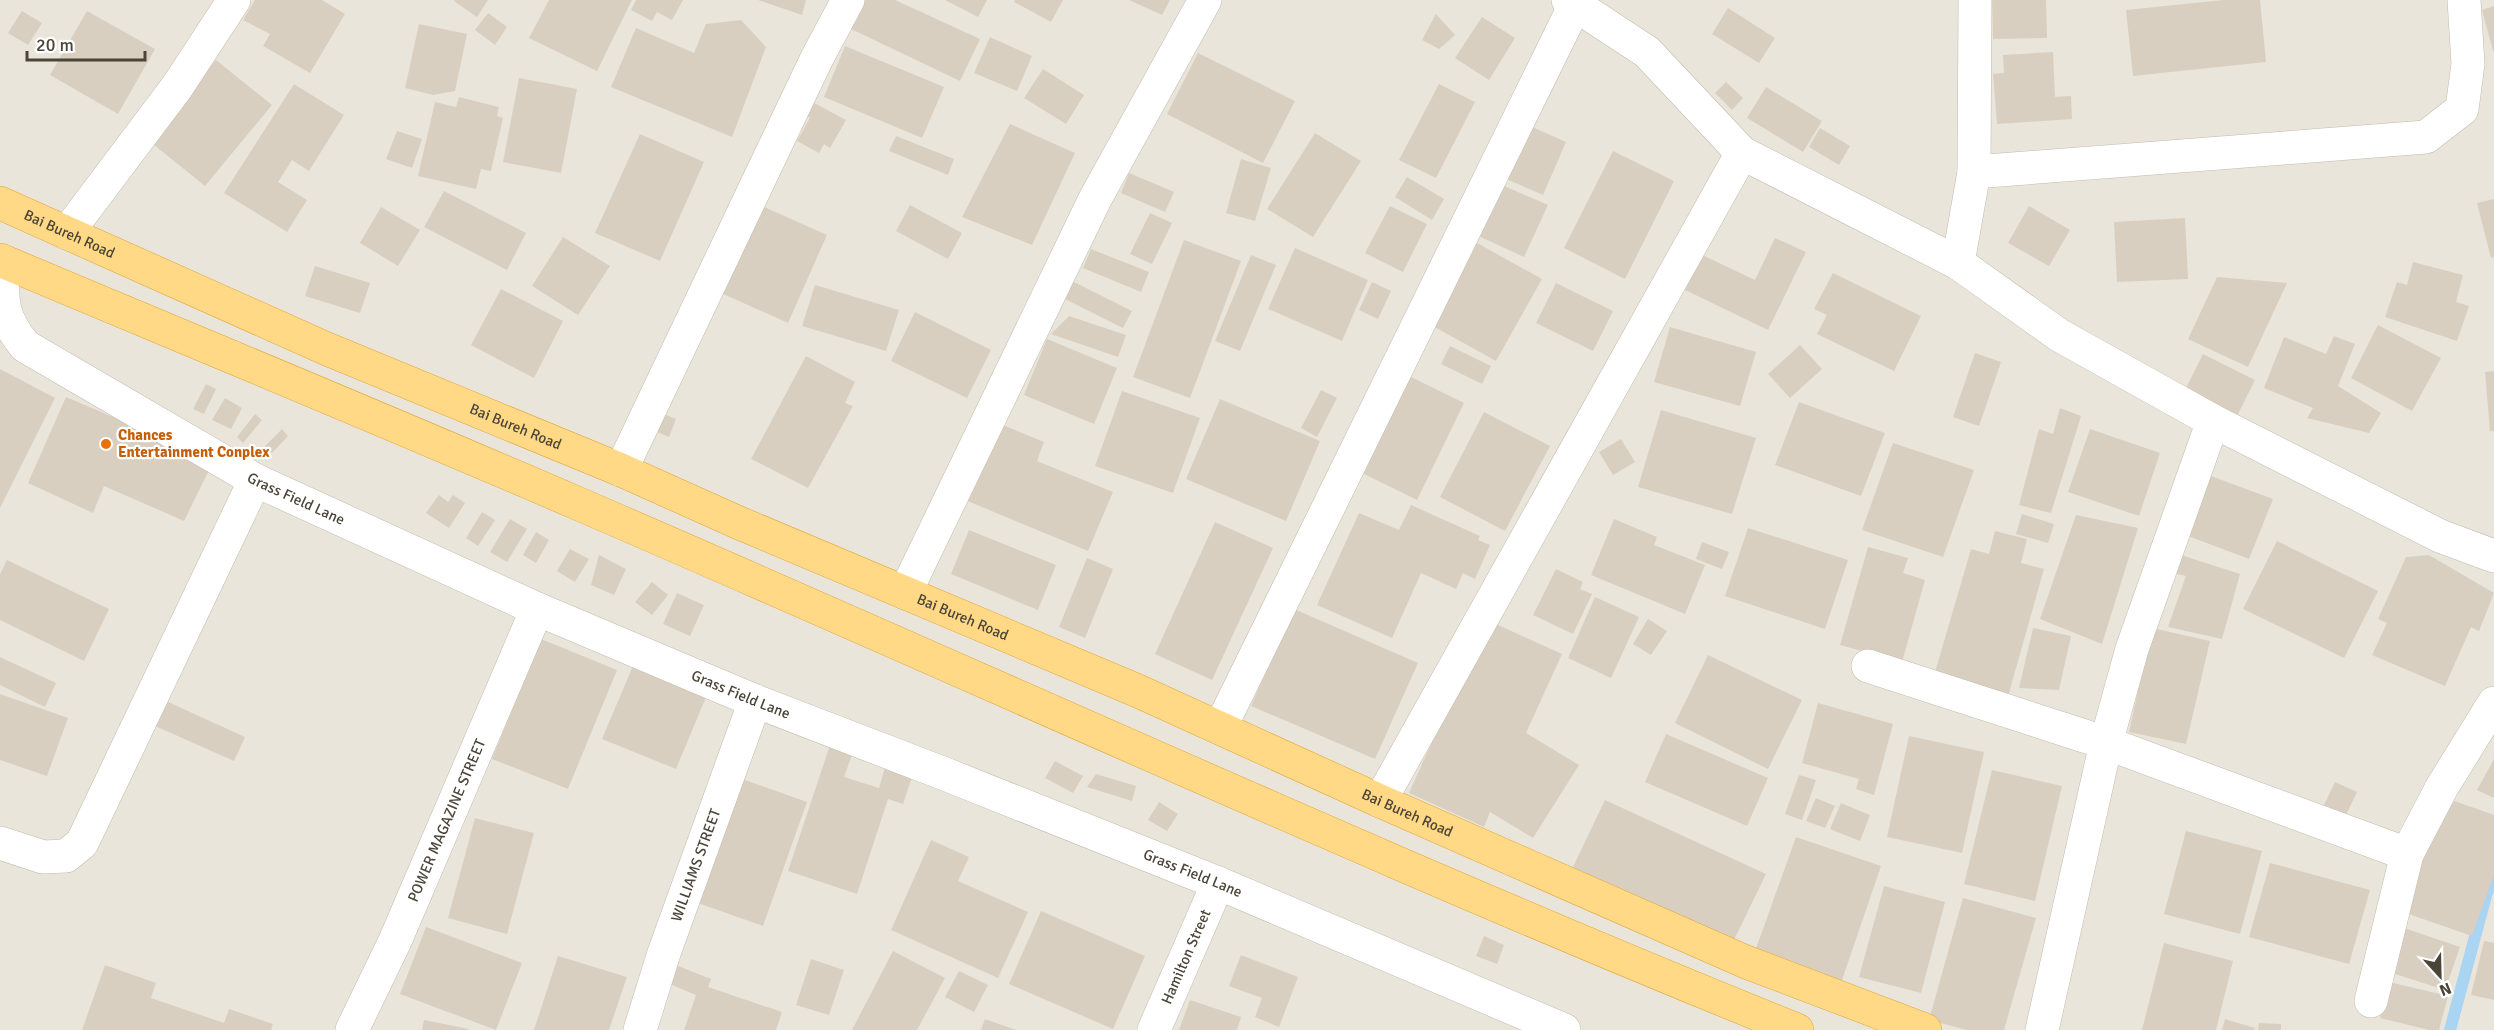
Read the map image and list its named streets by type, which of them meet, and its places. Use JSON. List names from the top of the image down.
{
  "streets": {
    "highway": ["Bai Bureh Road"],
    "street": [
      "Grass Field Lane",
      "POWER MAGAZINE STREET",
      "WILLIAMS STREET",
      "Hamilton Street"
    ]
  },
  "crossings": [
    ["Grass Field Lane", "POWER MAGAZINE STREET"],
    ["Grass Field Lane", "WILLIAMS STREET"],
    ["Grass Field Lane", "Hamilton Street"]
  ],
  "places": ["Chances Entertainment Conplex"],
  "scale_bar": "20 m",
  "north": "bottom"
}
